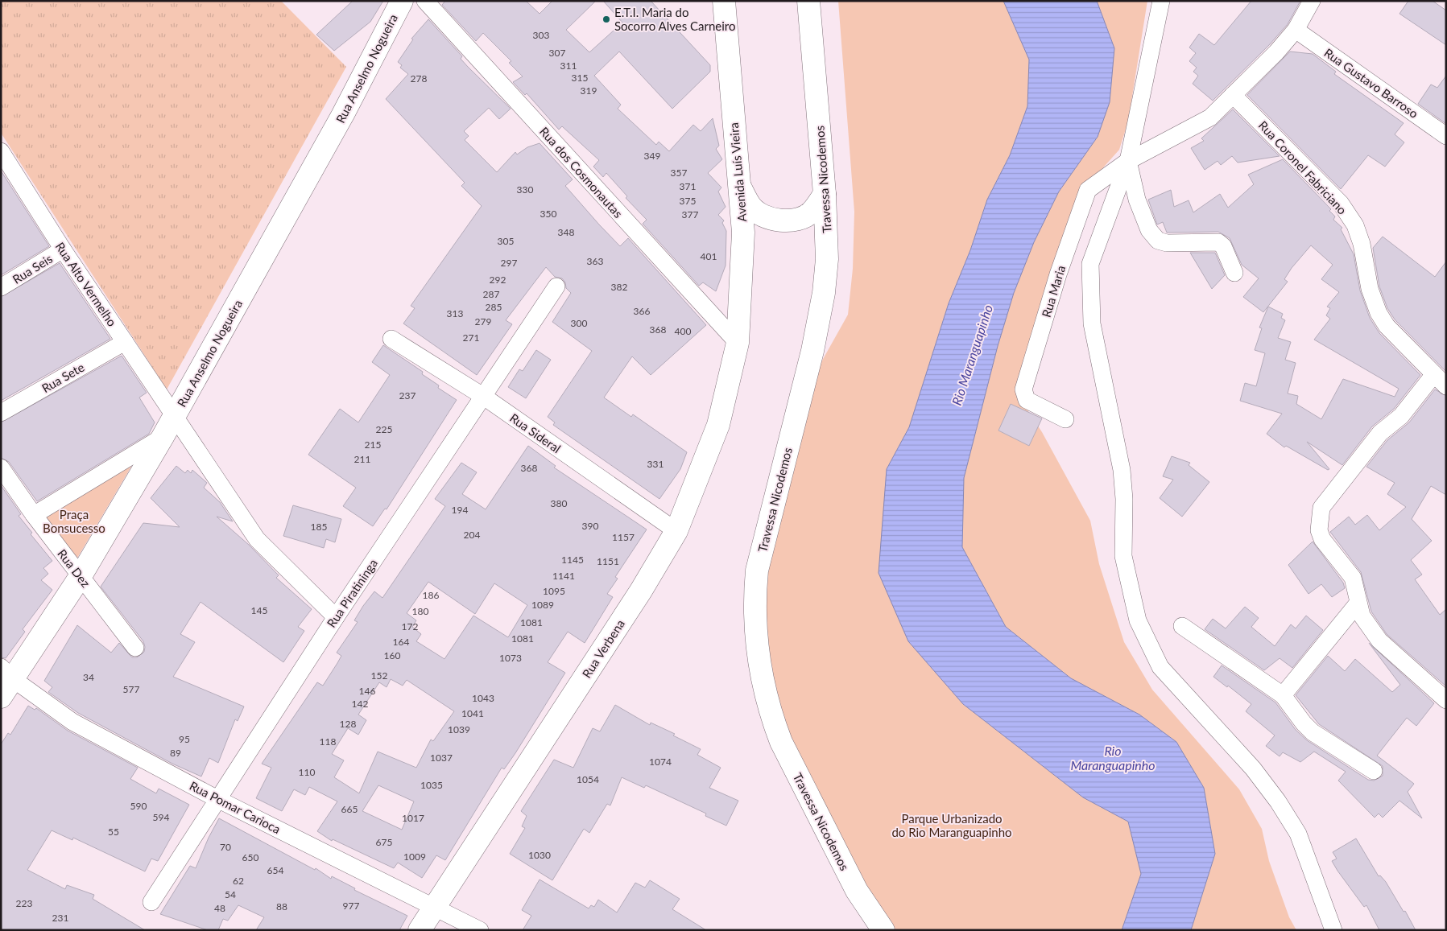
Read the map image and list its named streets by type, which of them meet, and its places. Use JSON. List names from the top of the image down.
{
  "streets": {
    "main road": [
      "Rua Anselmo Nogueira",
      "Avenida Luís Vieira",
      "Travessa Nicodemos",
      "Rua Verbena"
    ],
    "street": [
      "Rua Gustavo Barroso",
      "Rua Coronel Fabriciano",
      "Rua dos Cosmonautas",
      "Rua Seis",
      "Rua Alto Vermelho",
      "Rua Maria",
      "Rua Sete",
      "Rua Sideral",
      "Rua Dez",
      "Rua Piratininga",
      "Rua Pomar Carioca"
    ]
  },
  "crossings": [
    ["Rua Anselmo Nogueira", "Rua Alto Vermelho"],
    ["Rua Anselmo Nogueira", "Rua Dez"],
    ["Rua Anselmo Nogueira", "Rua Pomar Carioca"],
    ["Rua Gustavo Barroso", "Rua Maria"],
    ["Rua Coronel Fabriciano", "Rua Maria"],
    ["Rua dos Cosmonautas", "Avenida Luís Vieira"],
    ["Rua dos Cosmonautas", "Rua Verbena"],
    ["Avenida Luís Vieira", "Rua Verbena"],
    ["Rua Seis", "Rua Alto Vermelho"],
    ["Rua Alto Vermelho", "Rua Sete"],
    ["Rua Alto Vermelho", "Rua Piratininga"],
    ["Rua Sideral", "Rua Piratininga"],
    ["Rua Sideral", "Rua Verbena"],
    ["Rua Piratininga", "Rua Pomar Carioca"],
    ["Rua Verbena", "Rua Pomar Carioca"]
  ],
  "water": ["Rio Maranguapinho"],
  "parks": ["Praça Bonsucesso", "Parque Urbanizado do Rio Maranguapinho"],
  "places": ["E.T.I. Maria do Socorro Alves Carneiro"],
  "house_numbers": [
    "303",
    "307",
    "311",
    "315",
    "278",
    "319",
    "349",
    "357",
    "371",
    "330",
    "375",
    "350",
    "377",
    "348",
    "305",
    "401",
    "363",
    "297",
    "292",
    "382",
    "287",
    "285",
    "366",
    "313",
    "279",
    "300",
    "368",
    "400",
    "271",
    "237",
    "225",
    "215",
    "211",
    "331",
    "368",
    "380",
    "194",
    "390",
    "185",
    "204",
    "1157",
    "1145",
    "1151",
    "1141",
    "1095",
    "186",
    "1089",
    "145",
    "180",
    "1081",
    "172",
    "1081",
    "164",
    "160",
    "1073",
    "152",
    "34",
    "577",
    "146",
    "1043",
    "142",
    "1041",
    "128",
    "1039",
    "95",
    "118",
    "89",
    "1037",
    "1074",
    "110",
    "1054",
    "1035",
    "590",
    "665",
    "594",
    "1017",
    "55",
    "675",
    "70",
    "1030",
    "1009",
    "650",
    "654",
    "62",
    "54",
    "223",
    "977",
    "88",
    "48",
    "231"
  ]
}
